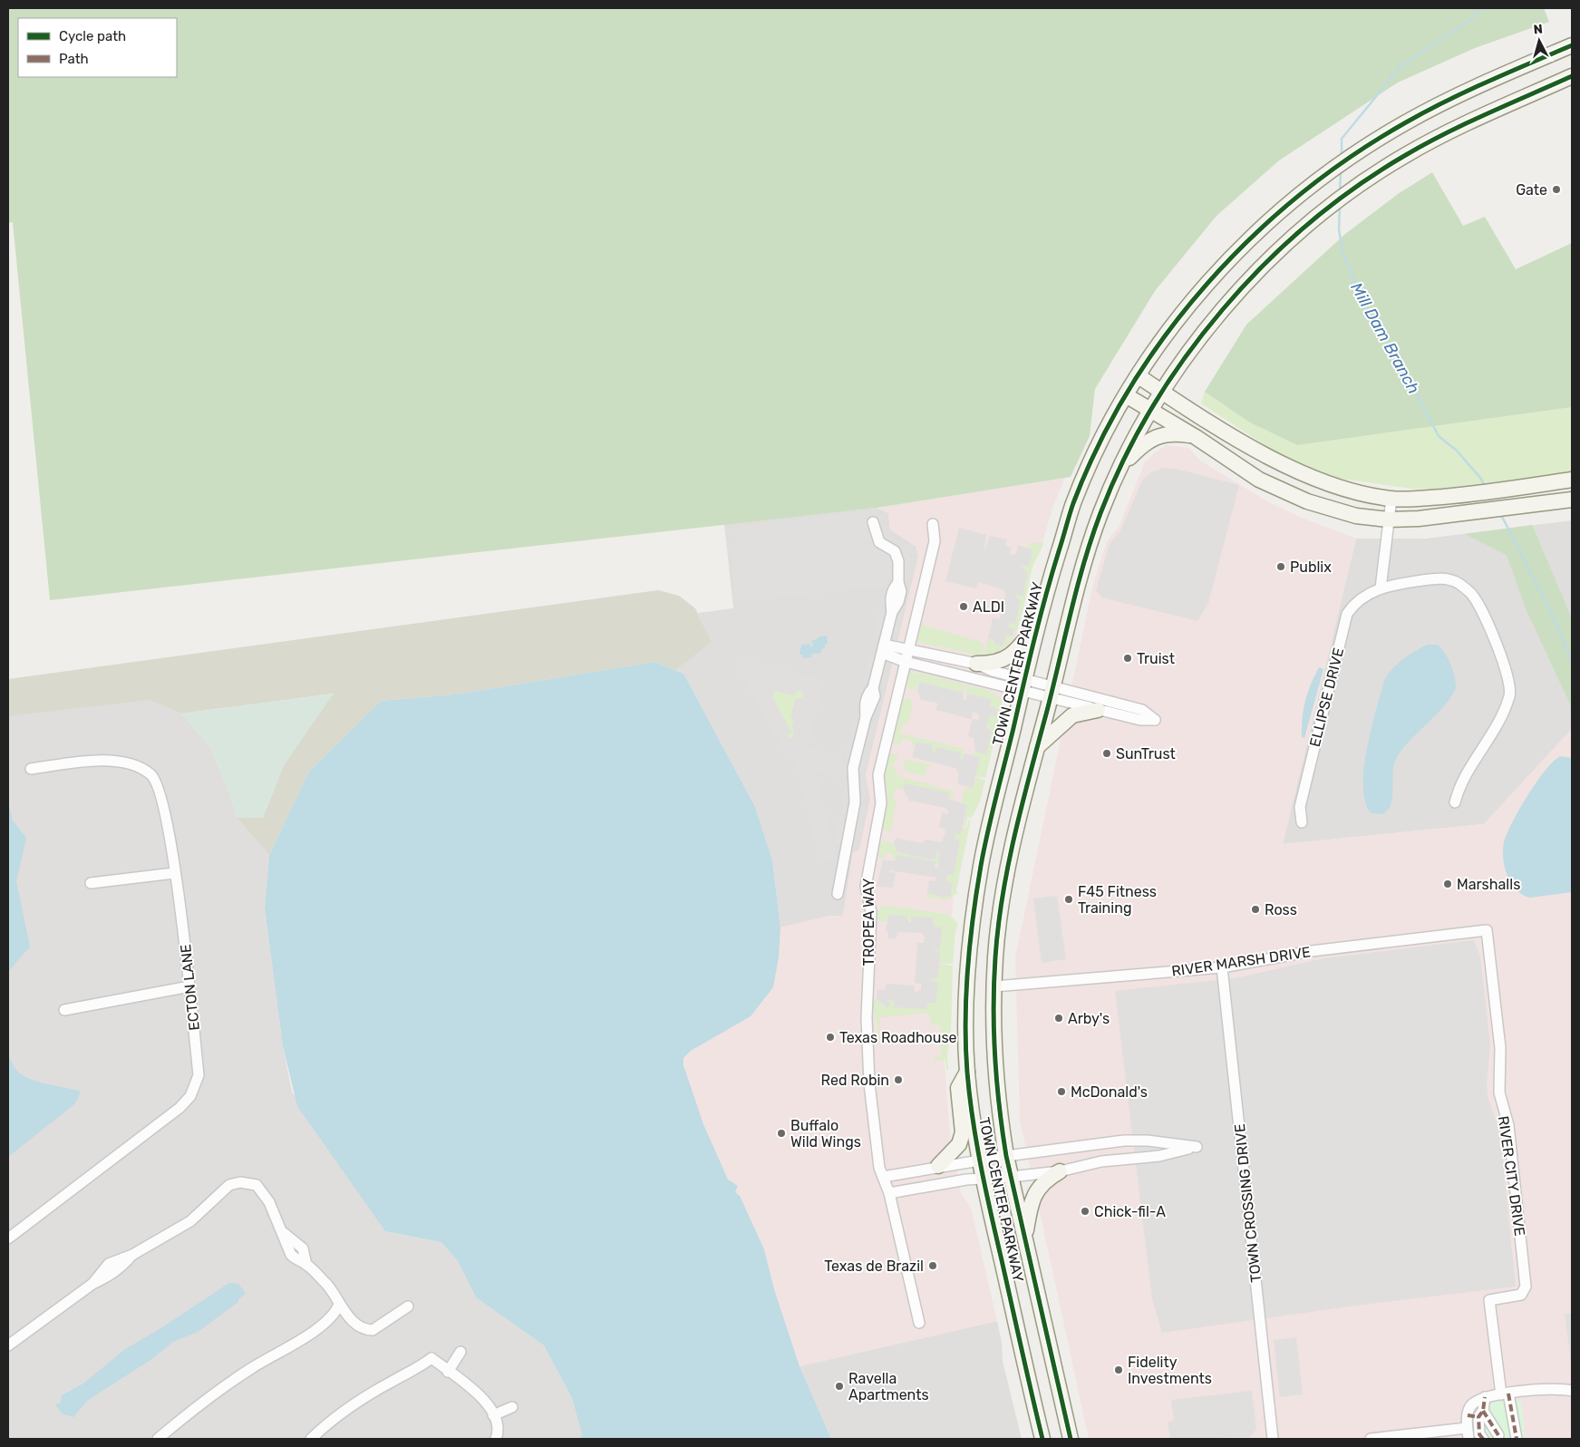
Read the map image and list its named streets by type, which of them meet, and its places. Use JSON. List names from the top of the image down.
{
  "streets": {
    "main road": ["TOWN CENTER PARKWAY"],
    "street": [
      "ELLIPSE DRIVE",
      "TROPEA WAY",
      "RIVER MARSH DRIVE",
      "ECTON LANE",
      "RIVER CITY DRIVE",
      "TOWN CROSSING DRIVE"
    ]
  },
  "crossings": [
    ["TOWN CENTER PARKWAY", "RIVER MARSH DRIVE"],
    ["RIVER MARSH DRIVE", "RIVER CITY DRIVE"],
    ["RIVER MARSH DRIVE", "TOWN CROSSING DRIVE"]
  ],
  "water": ["Mill Dam Branch"],
  "places": [
    "Gate",
    "Publix",
    "ALDI",
    "Truist",
    "SunTrust",
    "Marshalls",
    "F45 Fitness Training",
    "Ross",
    "Arby's",
    "Texas Roadhouse",
    "Red Robin",
    "McDonald's",
    "Buffalo Wild Wings",
    "Chick-fil-A",
    "Texas de Brazil",
    "Fidelity Investments",
    "Ravella Apartments"
  ],
  "legend": ["Cycle path", "Path"],
  "north": "top"
}
